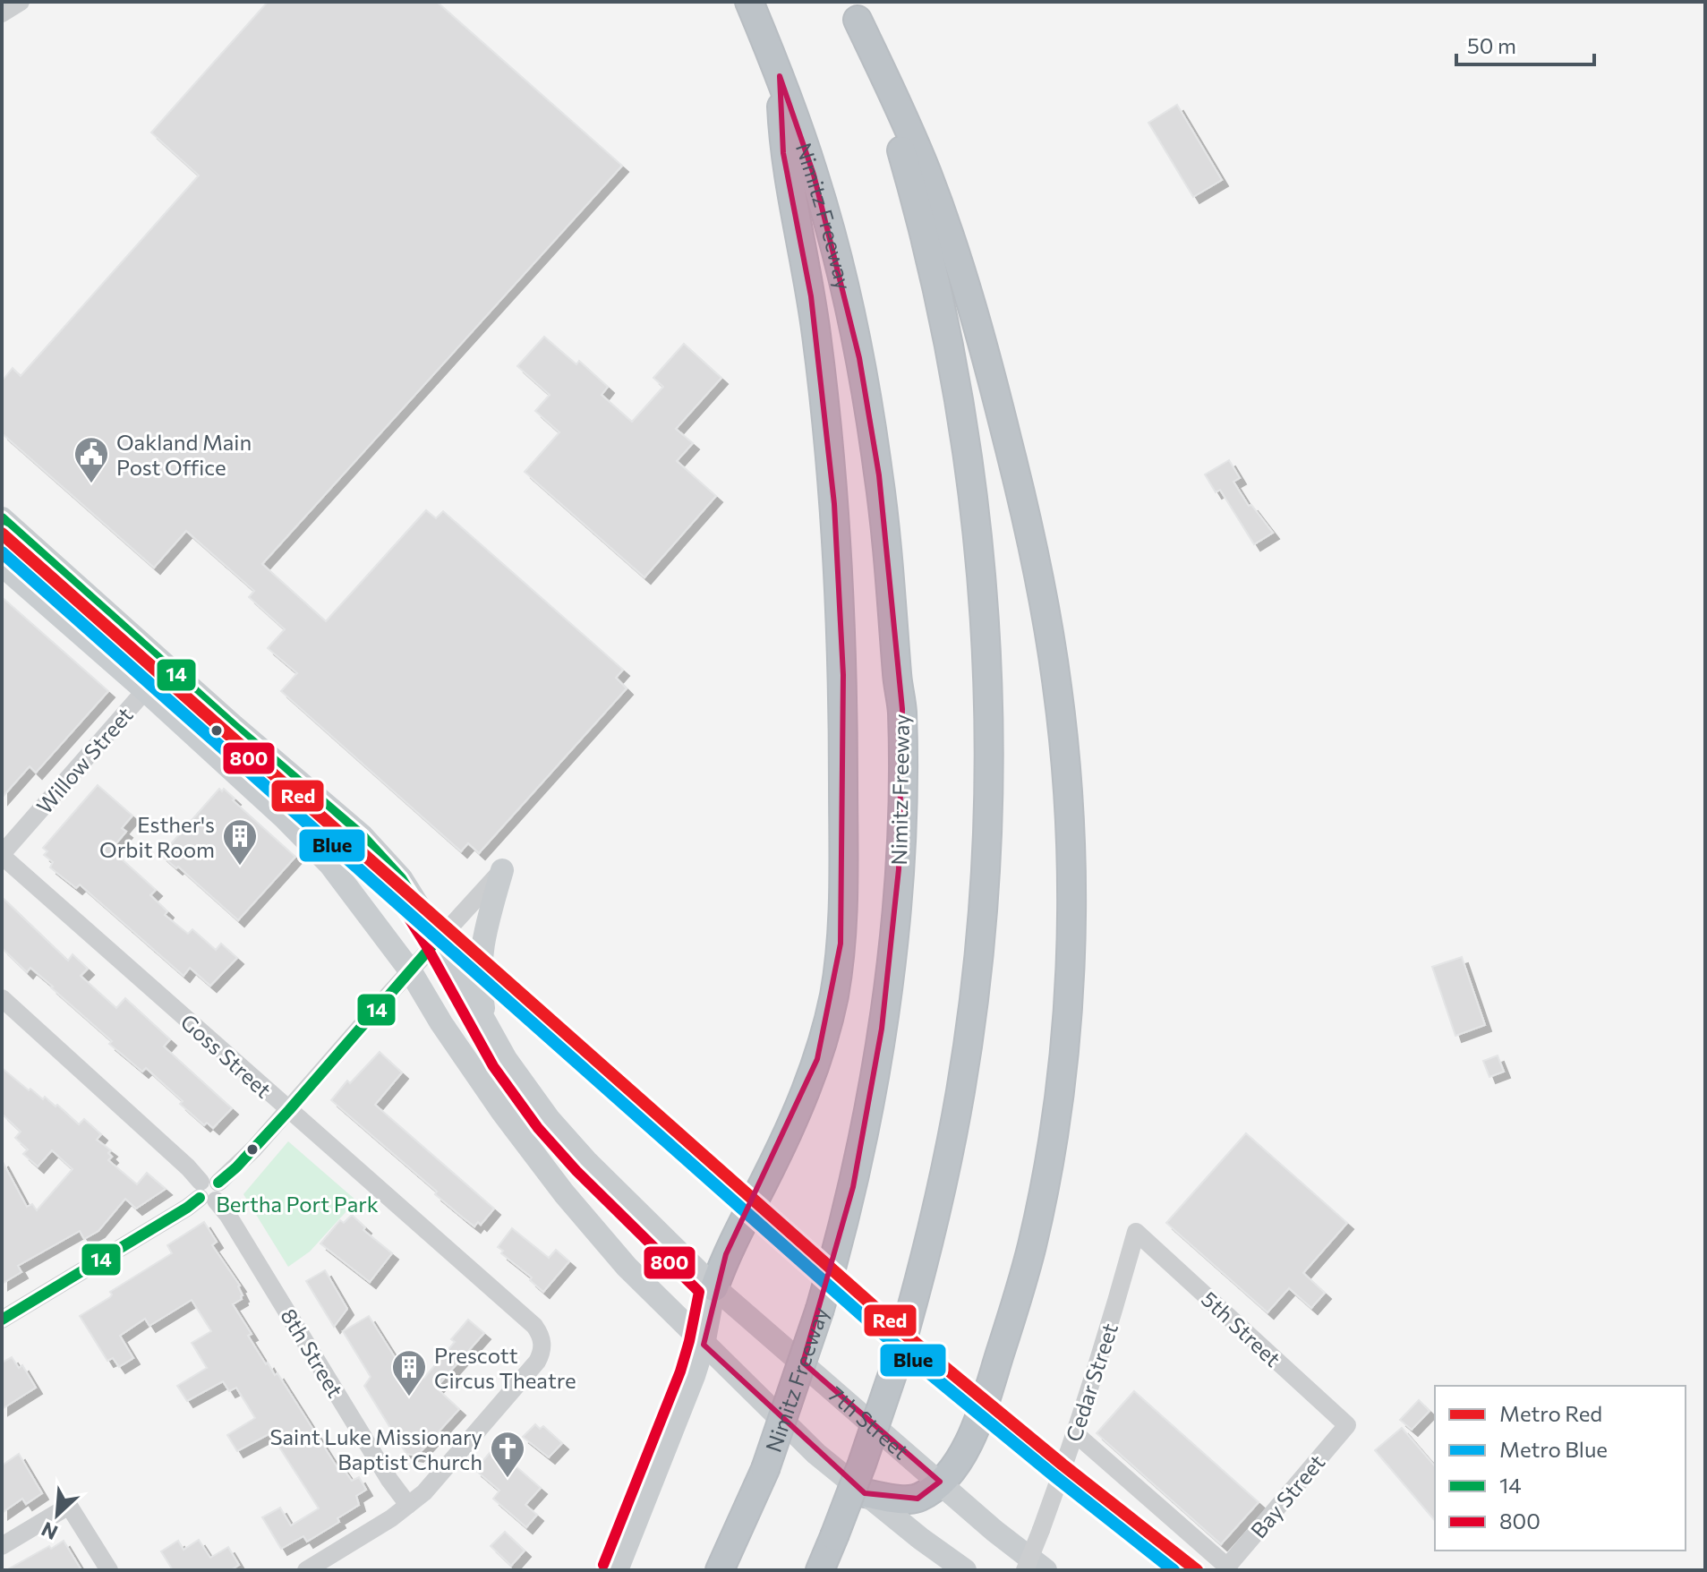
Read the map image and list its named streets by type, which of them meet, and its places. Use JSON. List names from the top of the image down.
{
  "streets": {
    "highway": ["Nimitz Freeway"],
    "main road": ["7th Street"],
    "street": [
      "Willow Street",
      "Goss Street",
      "5th Street",
      "8th Street",
      "Cedar Street",
      "Bay Street"
    ]
  },
  "crossings": [
    ["Willow Street", "Goss Street"],
    ["Willow Street", "7th Street"],
    ["Goss Street", "8th Street"],
    ["5th Street", "Cedar Street"],
    ["5th Street", "Bay Street"],
    ["Cedar Street", "Bay Street"]
  ],
  "parks": ["Bertha Port Park"],
  "places": {
    "public building": ["Oakland Main Post Office"],
    "building": ["Esther's Orbit Room", "Prescott Circus Theatre"],
    "church": ["Saint Luke Missionary Baptist Church"]
  },
  "lines": [
    "transit line 14",
    "metro line Red",
    "transit line 800",
    "metro line Blue"
  ],
  "legend": [
    "Metro Red",
    "Metro Blue",
    "14",
    "800"
  ],
  "scale_bar": "50 m",
  "north": "bottom left"
}
